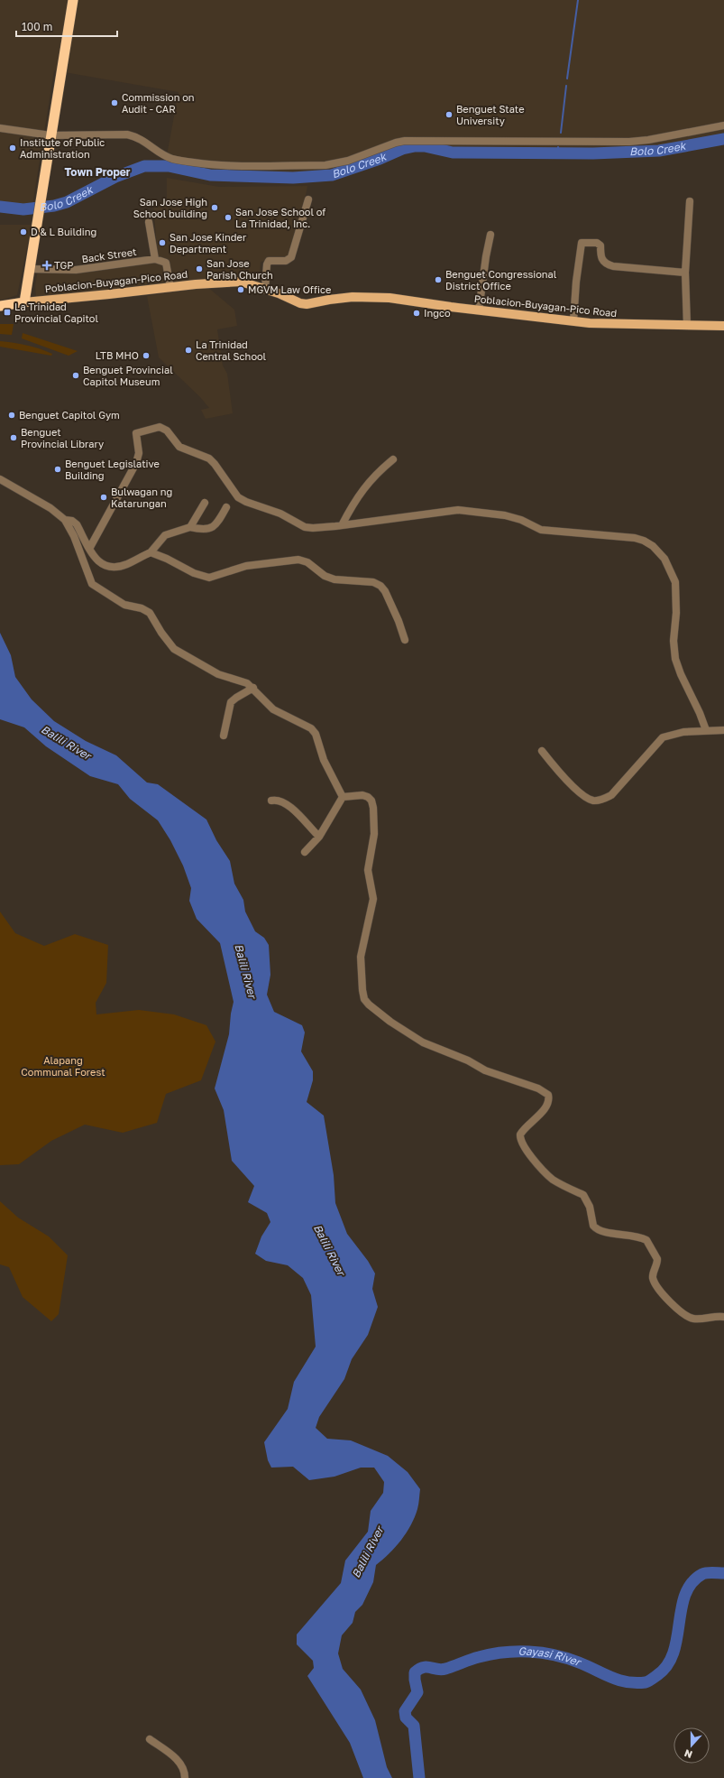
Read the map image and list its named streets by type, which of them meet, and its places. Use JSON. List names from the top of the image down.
{
  "streets": {
    "main road": ["Poblacion-Buyagan-Pico Road"],
    "street": ["Back Street"]
  },
  "districts": ["Town Proper"],
  "water": ["Bolo Creek", "Balili River", "Gayasi River"],
  "parks": ["Alapang Communal Forest"],
  "places": {
    "other": [
      "Commission on Audit - CAR",
      "Benguet State University",
      "Institute of Public Administration",
      "San Jose High School building",
      "San Jose School of La Trinidad, Inc.",
      "D & L Building",
      "San Jose Kinder Department",
      "San Jose Parish Church",
      "Benguet Congressional District Office",
      "MGVM Law Office",
      "Ingco",
      "La Trinidad Central School",
      "LTB MHO",
      "Benguet Provincial Capitol Museum",
      "Benguet Capitol Gym",
      "Benguet Provincial Library",
      "Benguet Legislative Building",
      "Bulwagan ng Katarungan"
    ],
    "health": ["TGP"],
    "transit": ["La Trinidad Provincial Capitol"]
  },
  "scale_bar": "100 m",
  "north": "bottom"
}
